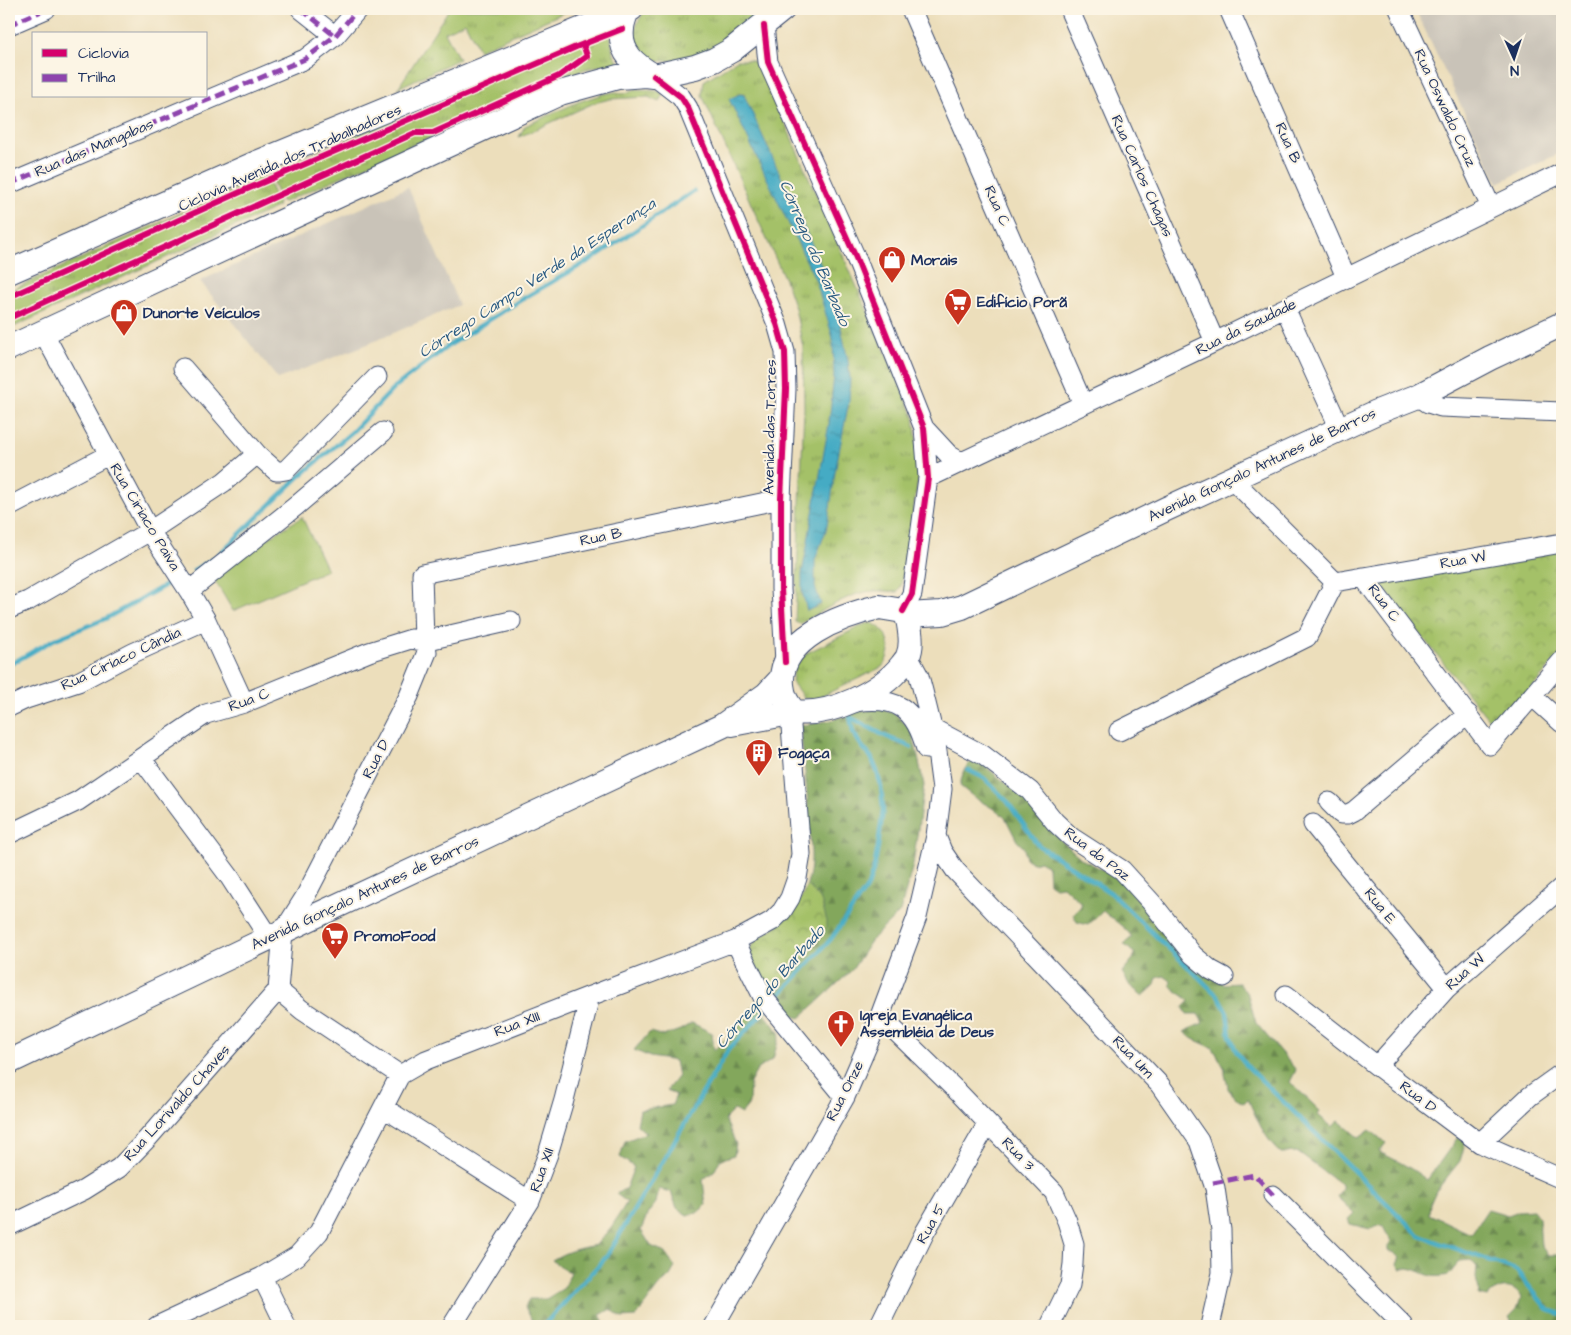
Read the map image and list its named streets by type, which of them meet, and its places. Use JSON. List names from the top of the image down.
{
  "streets": {
    "main road": ["Avenida Gonçalo Antunes de Barros"],
    "street": [
      "Rua Oswaldo Cruz",
      "Rua B",
      "Rua das Mangabas",
      "Rua Carlos Chagas",
      "Rua C",
      "Rua da Saudade",
      "Avenida das Torres",
      "Rua Ciriaco Paiva",
      "Rua W",
      "Rua Ciríaco Cândia",
      "Rua D",
      "Rua da Paz",
      "Rua E",
      "Rua XIII",
      "Rua Um",
      "Rua Onze",
      "Rua Lorivaldo Chaves",
      "Rua 3",
      "Rua XII",
      "Rua 5"
    ],
    "cycle path": ["Ciclovia Avenida dos Trabalhadores"]
  },
  "crossings": [
    ["Rua Oswaldo Cruz", "Rua da Saudade"],
    ["Rua B", "Rua da Saudade"],
    ["Rua B", "Avenida das Torres"],
    ["Rua B", "Rua D"],
    ["Rua Carlos Chagas", "Rua da Saudade"],
    ["Rua C", "Rua da Saudade"],
    ["Rua C", "Rua Ciriaco Paiva"],
    ["Rua C", "Rua W"],
    ["Rua C", "Rua D"],
    ["Avenida das Torres", "Avenida Gonçalo Antunes de Barros"],
    ["Avenida Gonçalo Antunes de Barros", "Rua D"],
    ["Avenida Gonçalo Antunes de Barros", "Rua XIII"],
    ["Avenida Gonçalo Antunes de Barros", "Rua Onze"],
    ["Rua Ciriaco Paiva", "Rua Ciríaco Cândia"],
    ["Rua W", "Rua D"],
    ["Rua W", "Rua E"],
    ["Rua da Paz", "Rua Onze"],
    ["Rua XIII", "Rua XII"],
    ["Rua Um", "Rua Onze"],
    ["Rua Onze", "Rua 3"],
    ["Rua 3", "Rua 5"]
  ],
  "water": ["Córrego do Barbado", "Córrego Campo Verde da Esperança"],
  "places": {
    "shop": ["Morais", "Dunorte Veículos"],
    "supermarket": ["Edifício Porã", "PromoFood"],
    "building": ["Fogaça"],
    "church": ["Igreja Evangélica Assembléia de Deus"]
  },
  "legend": ["Ciclovia", "Trilha"],
  "north": "bottom"
}
